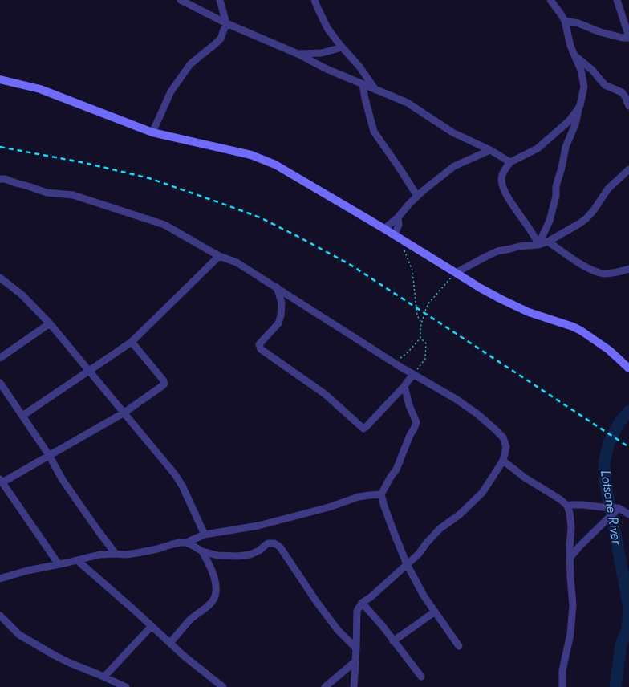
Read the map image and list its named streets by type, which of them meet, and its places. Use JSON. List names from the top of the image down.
{
  "water": ["Lotsane River"]
}
